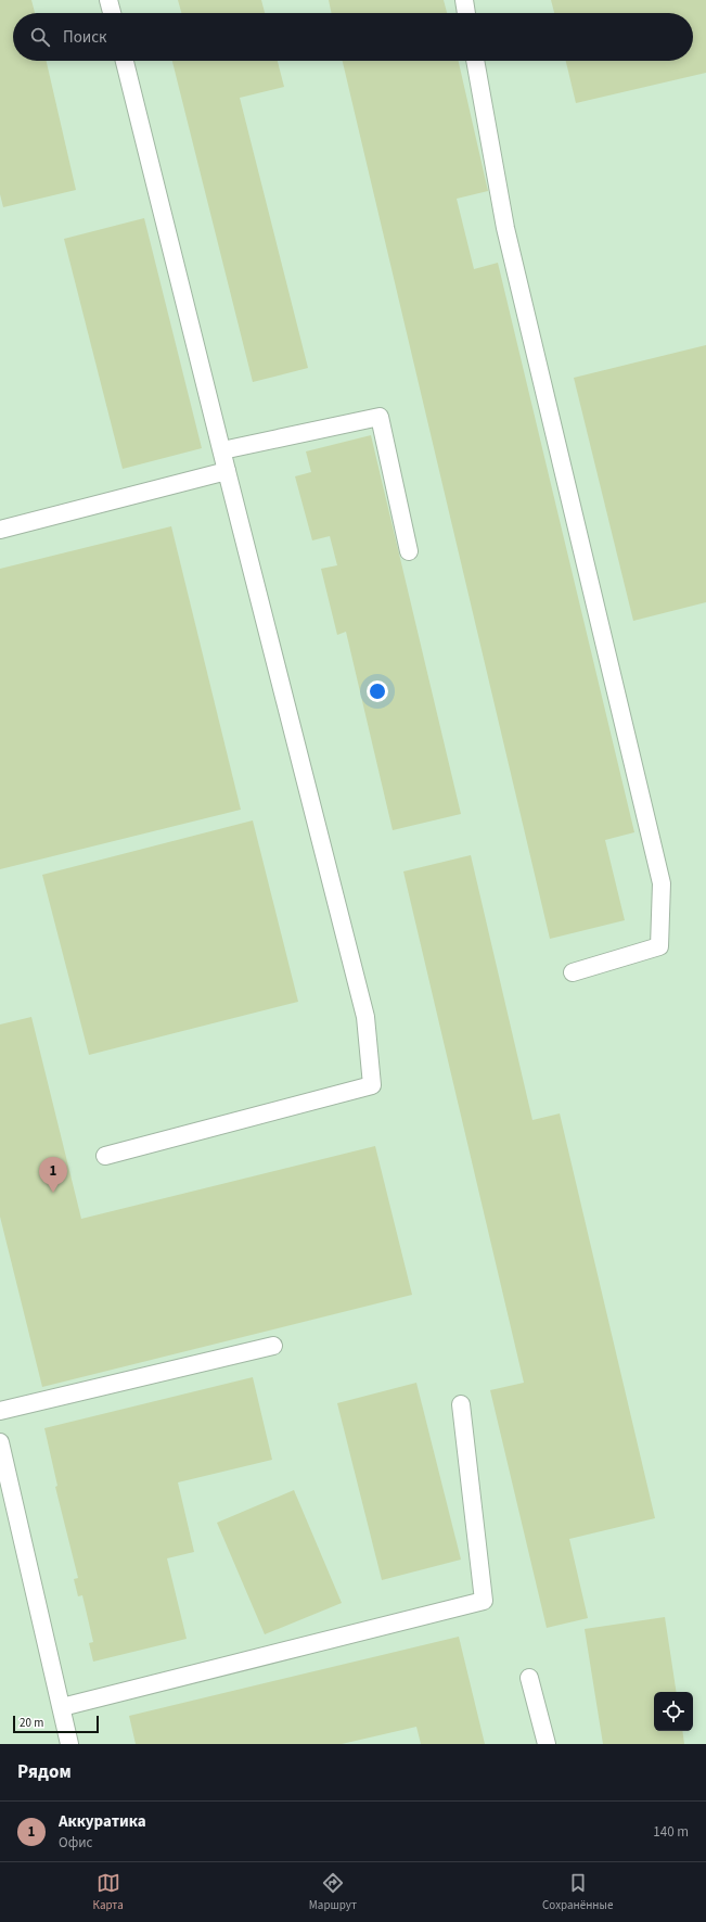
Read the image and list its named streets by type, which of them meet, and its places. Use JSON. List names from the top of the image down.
{
  "scale_bar": "20 m",
  "page": {
    "search": "Поиск",
    "pins": "1",
    "scale": "20 m",
    "heading": "Рядом",
    "list": [
      {
        "mark": "1",
        "name": "Аккуратика",
        "note": "Офис",
        "value": "140 m"
      }
    ],
    "nav": ["Карта", "Маршрут", "Сохранённые"]
  }
}
